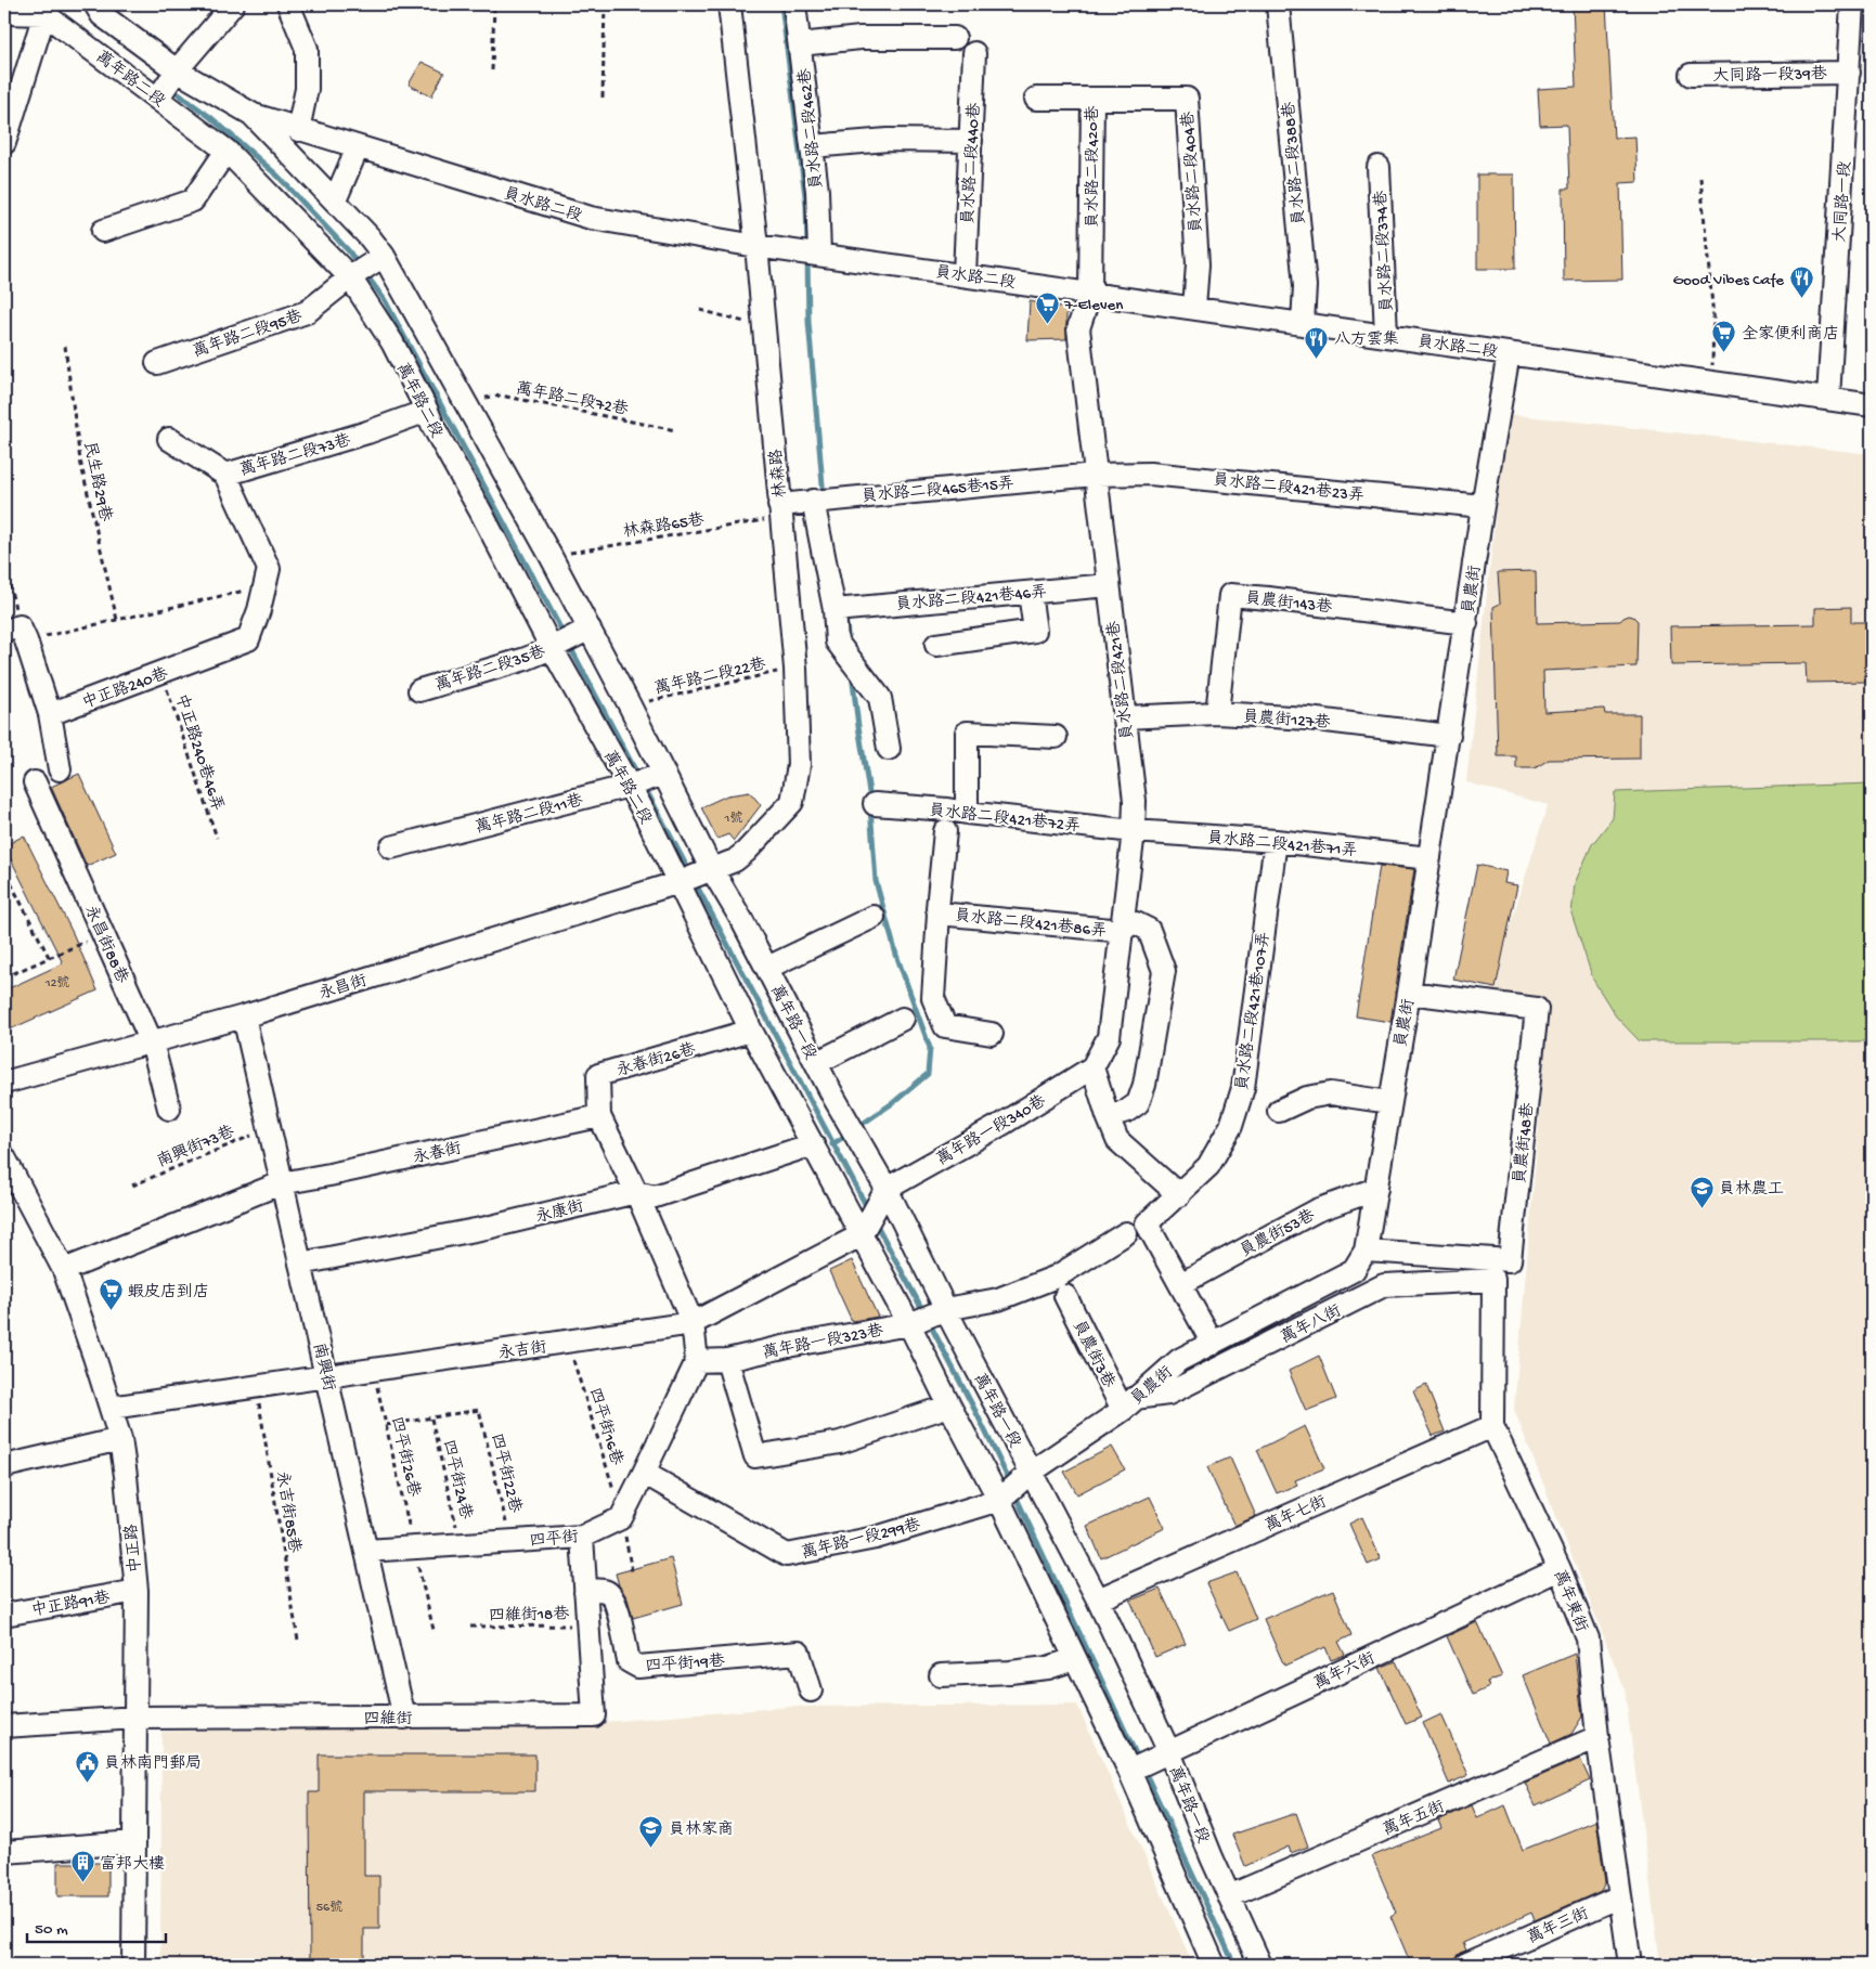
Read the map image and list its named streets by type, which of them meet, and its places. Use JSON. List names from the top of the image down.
{
  "streets": {
    "street": [
      "大同路一段39巷",
      "萬年路二段",
      "員水路二段462巷",
      "員水路二段440巷",
      "員水路二段388巷",
      "員水路二段420巷",
      "員水路二段404巷",
      "大同路一段",
      "員水路二段",
      "員水路二段374巷",
      "萬年路二段95巷",
      "萬年路二段73巷",
      "林森路",
      "員水路二段421巷23弄",
      "員水路二段465巷15弄",
      "員農街",
      "員水路二段421巷46弄",
      "員農街143巷",
      "萬年路二段35巷",
      "員水路二段421巷",
      "中正路240巷",
      "員農街127巷",
      "萬年路二段11巷",
      "員水路二段421巷72弄",
      "員水路二段421巷71弄",
      "員水路二段421巷86弄",
      "永昌街88巷",
      "永昌街",
      "員水路二段421巷107弄",
      "萬年路一段",
      "永春街26巷",
      "萬年路一段340巷",
      "員農街48巷",
      "永春街",
      "永康街",
      "員農街53巷",
      "萬年八街",
      "萬年路一段323巷",
      "永吉街",
      "員農街3巷",
      "南興街",
      "萬年七街",
      "四平街",
      "萬年路一段299巷",
      "中正路",
      "萬年東街",
      "中正路91巷",
      "四平街19巷",
      "萬年六街",
      "四維街",
      "萬年五街",
      "萬年三街"
    ],
    "path": [
      "萬年路二段72巷",
      "民生路29巷",
      "林森路65巷",
      "萬年路二段22巷",
      "中正路240巷46弄",
      "南興街73巷",
      "四平街16巷",
      "四平街26巷",
      "四平街22巷",
      "四平街24巷",
      "永吉街85巷",
      "四維街18巷"
    ]
  },
  "crossings": [
    ["大同路一段39巷", "大同路一段"],
    ["萬年路二段", "員水路二段"],
    ["萬年路二段", "萬年路二段95巷"],
    ["萬年路二段", "萬年路二段72巷"],
    ["萬年路二段", "萬年路二段73巷"],
    ["萬年路二段", "林森路"],
    ["萬年路二段", "林森路65巷"],
    ["萬年路二段", "萬年路二段35巷"],
    ["萬年路二段", "萬年路二段22巷"],
    ["萬年路二段", "萬年路二段11巷"],
    ["萬年路二段", "永昌街"],
    ["萬年路二段", "萬年路一段"],
    ["員水路二段462巷", "員水路二段"],
    ["員水路二段440巷", "員水路二段"],
    ["員水路二段388巷", "員水路二段"],
    ["員水路二段420巷", "員水路二段404巷"],
    ["員水路二段420巷", "員水路二段"],
    ["員水路二段420巷", "員水路二段421巷"],
    ["員水路二段404巷", "員水路二段"],
    ["大同路一段", "員水路二段"],
    ["員水路二段", "員水路二段374巷"],
    ["員水路二段", "林森路"],
    ["員水路二段", "員農街"],
    ["員水路二段", "員水路二段421巷"],
    ["林森路", "員水路二段465巷15弄"],
    ["林森路", "林森路65巷"],
    ["林森路", "萬年路二段22巷"],
    ["林森路", "永昌街"],
    ["林森路", "萬年路一段"],
    ["員水路二段421巷23弄", "員水路二段465巷15弄"],
    ["員水路二段421巷23弄", "員農街"],
    ["員水路二段421巷23弄", "員水路二段421巷"],
    ["員水路二段465巷15弄", "林森路65巷"],
    ["員水路二段465巷15弄", "員水路二段421巷"],
    ["員農街", "員農街143巷"],
    ["員農街", "員農街127巷"],
    ["員農街", "員水路二段421巷71弄"],
    ["員農街", "萬年路一段"],
    ["員農街", "員農街48巷"],
    ["員農街", "員農街53巷"],
    ["員農街", "萬年八街"],
    ["員農街", "員農街3巷"],
    ["員農街", "萬年路一段299巷"],
    ["員水路二段421巷46弄", "員水路二段421巷"],
    ["員農街143巷", "員農街127巷"],
    ["員水路二段421巷", "員農街127巷"],
    ["員水路二段421巷", "員水路二段421巷72弄"],
    ["員水路二段421巷", "員水路二段421巷71弄"],
    ["員水路二段421巷", "員水路二段421巷86弄"],
    ["員水路二段421巷", "萬年路一段340巷"],
    ["中正路240巷", "中正路240巷46弄"],
    ["員水路二段421巷72弄", "員水路二段421巷71弄"],
    ["員水路二段421巷71弄", "員水路二段421巷107弄"],
    ["永昌街88巷", "永昌街"],
    ["永昌街", "南興街"],
    ["員水路二段421巷107弄", "員農街53巷"],
    ["萬年路一段", "萬年路一段340巷"],
    ["萬年路一段", "萬年路一段323巷"],
    ["萬年路一段", "萬年七街"],
    ["萬年路一段", "萬年六街"],
    ["萬年路一段", "萬年五街"],
    ["永春街26巷", "永春街"],
    ["南興街73巷", "南興街"],
    ["永春街", "南興街"],
    ["永春街", "中正路"],
    ["永康街", "南興街"],
    ["萬年八街", "員農街3巷"],
    ["萬年八街", "萬年東街"],
    ["永吉街", "南興街"],
    ["永吉街", "四平街16巷"],
    ["永吉街", "四平街26巷"],
    ["永吉街", "永吉街85巷"],
    ["永吉街", "中正路"],
    ["南興街", "四平街"],
    ["南興街", "四維街"],
    ["四平街16巷", "四平街"],
    ["四平街26巷", "四平街"],
    ["四平街22巷", "四平街24巷"],
    ["四平街22巷", "四平街"],
    ["四平街24巷", "四平街"],
    ["萬年七街", "萬年東街"],
    ["四平街", "四維街"],
    ["中正路", "中正路91巷"],
    ["中正路", "四維街"],
    ["萬年東街", "萬年六街"],
    ["萬年東街", "萬年五街"],
    ["萬年東街", "萬年三街"],
    ["四維街18巷", "四維街"],
    ["四平街19巷", "四維街"]
  ],
  "places": {
    "restaurant": ["Good Vibes Cafe", "八方雲集"],
    "supermarket": ["7-Eleven", "全家便利商店", "蝦皮店到店"],
    "school or university": ["員林農工", "員林家商"],
    "public building": ["員林南門郵局"],
    "building": ["富邦大樓"]
  },
  "house_numbers": ["1號", "12號", "56號"],
  "scale_bar": "50 m"
}
